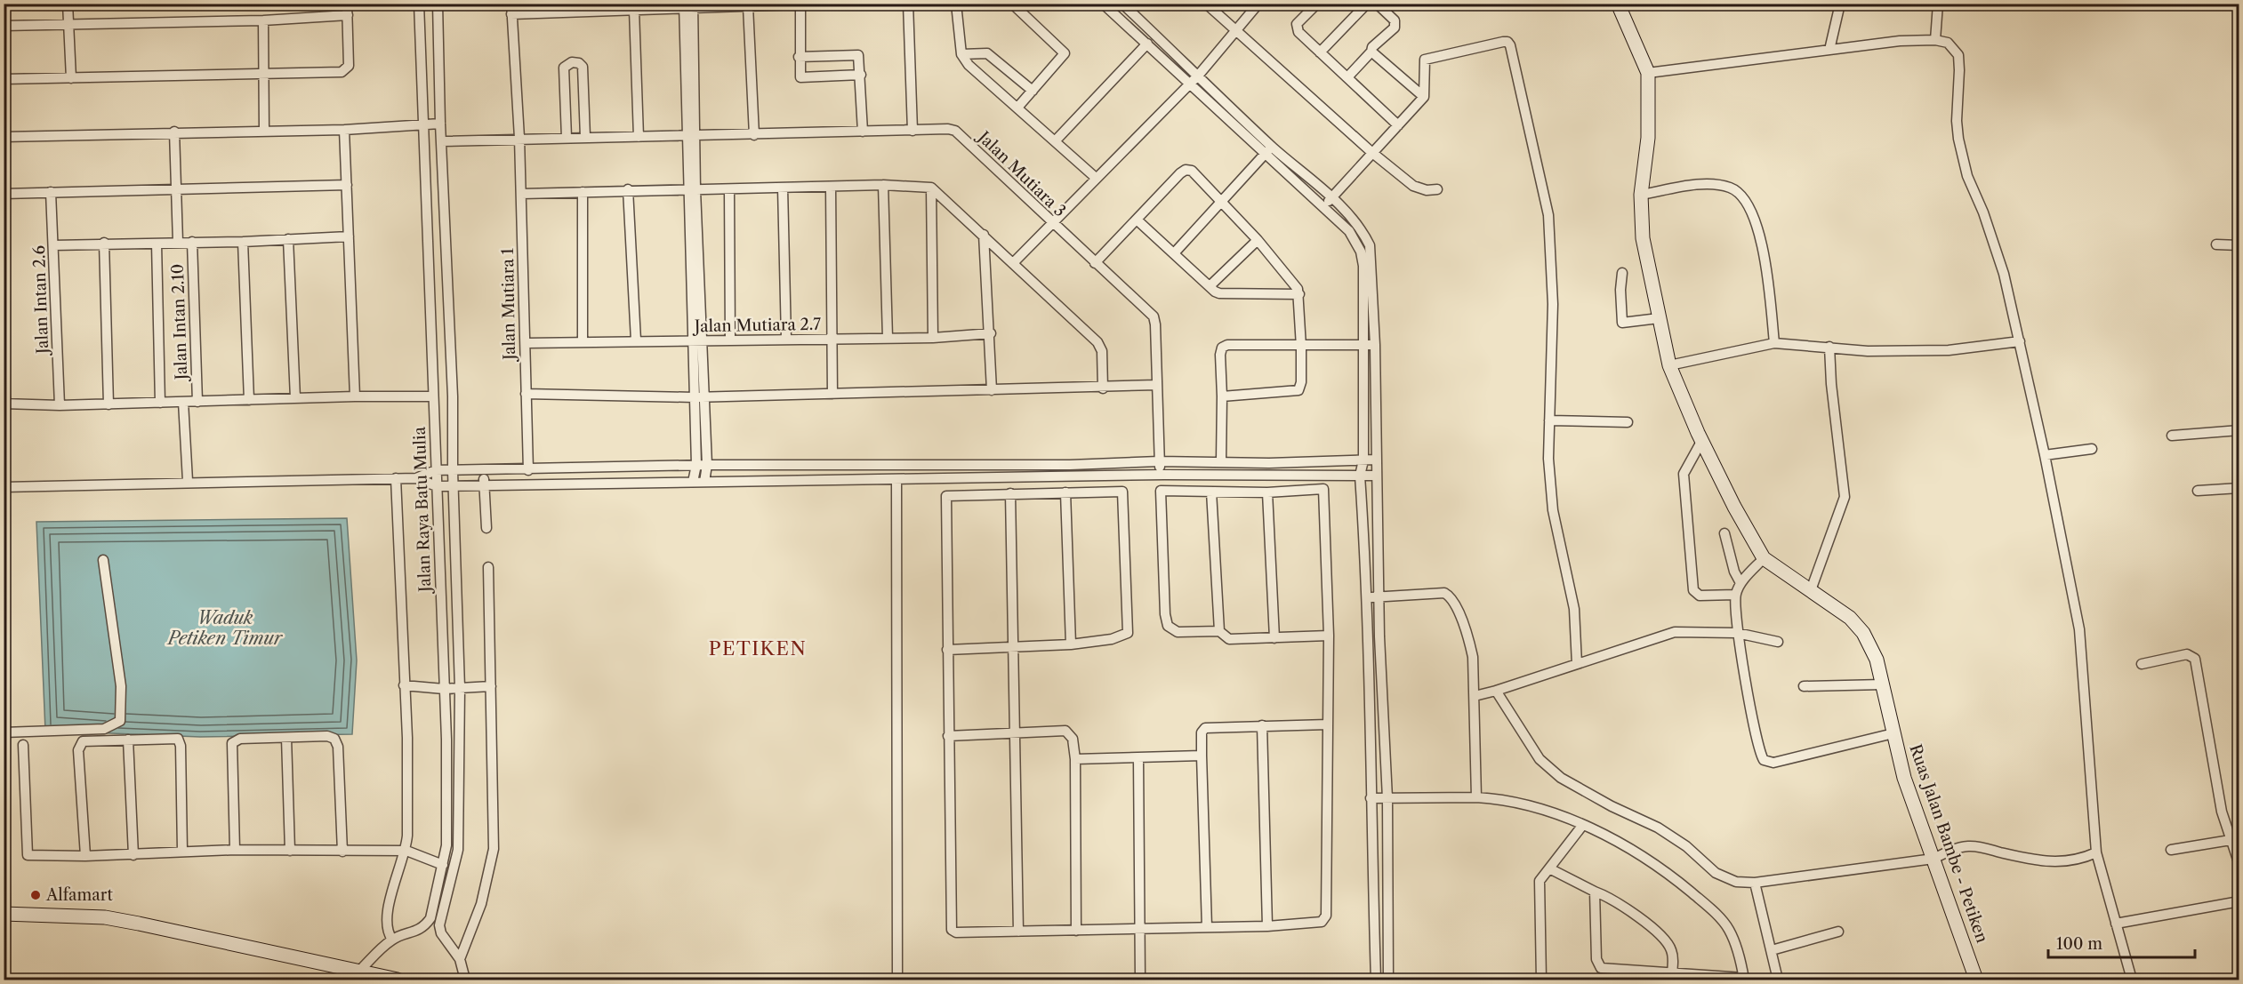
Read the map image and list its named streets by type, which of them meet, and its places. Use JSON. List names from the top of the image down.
{
  "streets": {
    "main road": ["Ruas Jalan Bambe - Petiken"],
    "street": [
      "Jalan Mutiara 3",
      "Jalan Intan 2.6",
      "Jalan Mutiara 1",
      "Jalan Intan 2.10",
      "Jalan Mutiara 2.7",
      "Jalan Raya Batu Mulia"
    ]
  },
  "crossings": [
    ["Jalan Mutiara 3", "Jalan Mutiara 1"],
    ["Jalan Mutiara 1", "Jalan Mutiara 2.7"]
  ],
  "districts": ["PETIKEN"],
  "water": ["Waduk Petiken Timur"],
  "places": ["Alfamart"],
  "scale_bar": "100 m"
}
